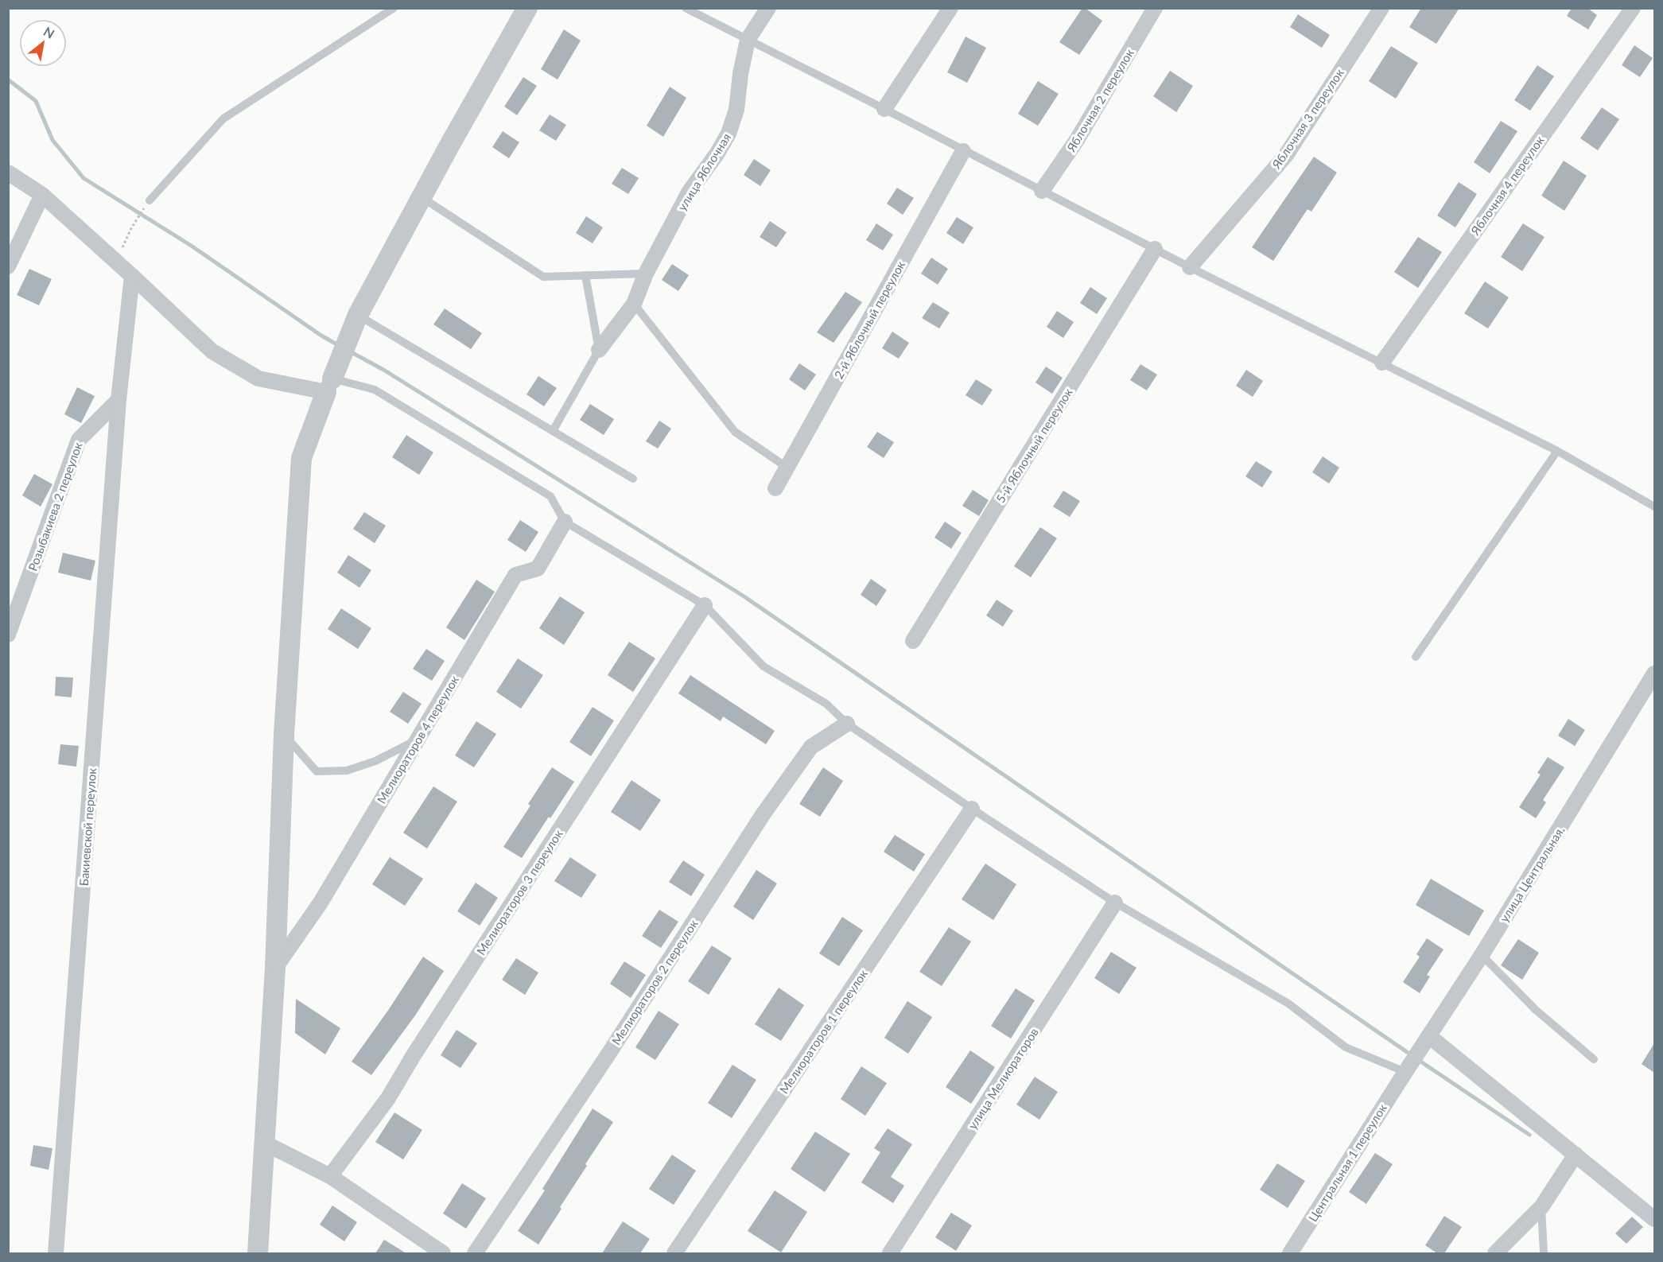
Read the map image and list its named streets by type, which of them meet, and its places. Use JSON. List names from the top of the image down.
{
  "streets": {
    "street": [
      "Яблочная 2 переулок",
      "Яблочная 3 переулок",
      "улица Яблочная",
      "Яблочная 4 переулок",
      "2-й Яблочный переулок",
      "5-й Яблочный переулок",
      "Розыбакиева 2 переулок",
      "Мелиораторов 4 переулок",
      "Бакиевской переулок",
      "улица Центральная.",
      "Мелиораторов 3 переулок",
      "Мелиораторов 2 переулок",
      "Мелиораторов 1 переулок",
      "улица Мелиораторов",
      "Центральная 1 переулок"
    ]
  },
  "crossings": [
    ["Розыбакиева 2 переулок", "Бакиевской переулок"],
    ["улица Центральная.", "Центральная 1 переулок"]
  ],
  "north": "top right"
}
